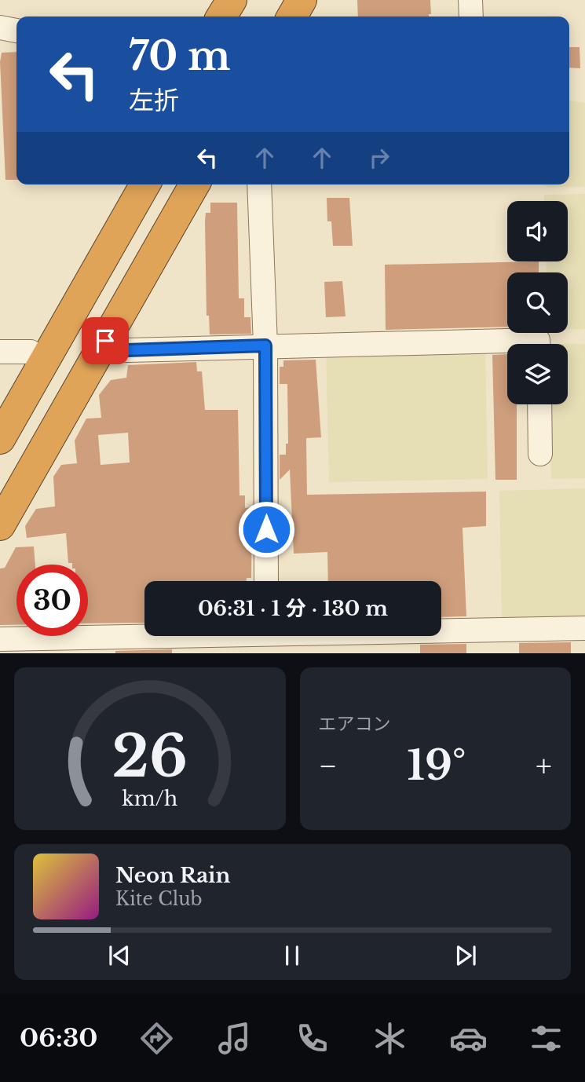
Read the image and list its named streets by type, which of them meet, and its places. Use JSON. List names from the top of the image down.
{
  "page": {
    "turn": ["70 m", "左折"],
    "limit": "30",
    "trip": "06:31 · 1 分 · 130 m",
    "tile": "エアコン",
    "heat": ["−", "19°", "+"],
    "song": ["Neon Rain", "Kite Club"],
    "tabs": "06:30",
    "gauge": ["26", "km/h"]
  }
}
